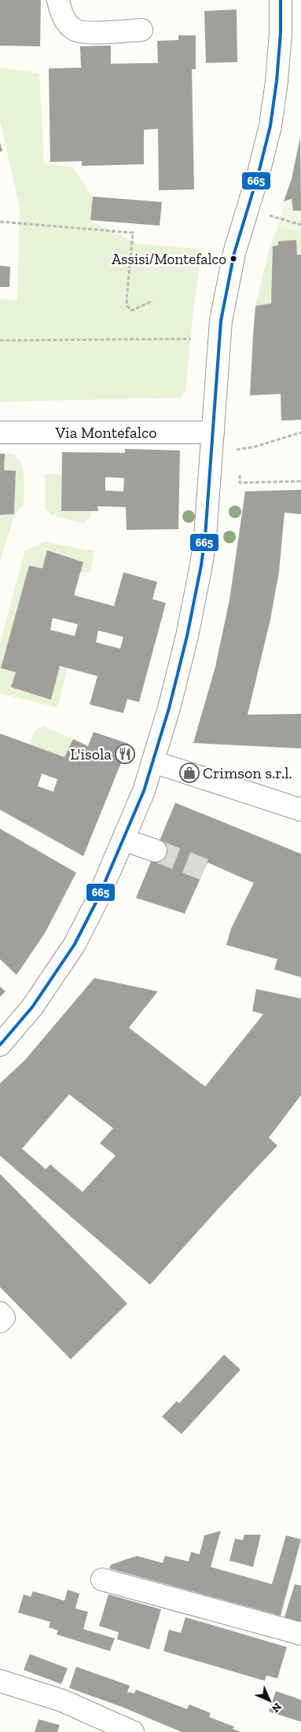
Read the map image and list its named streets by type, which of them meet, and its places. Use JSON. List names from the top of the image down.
{
  "streets": {
    "street": ["Via Montefalco"]
  },
  "places": {
    "other": ["Assisi/Montefalco"],
    "restaurant": ["L'isola"],
    "shop": ["Crimson s.r.l."]
  },
  "lines": ["transit line 665"],
  "north": "bottom right"
}
